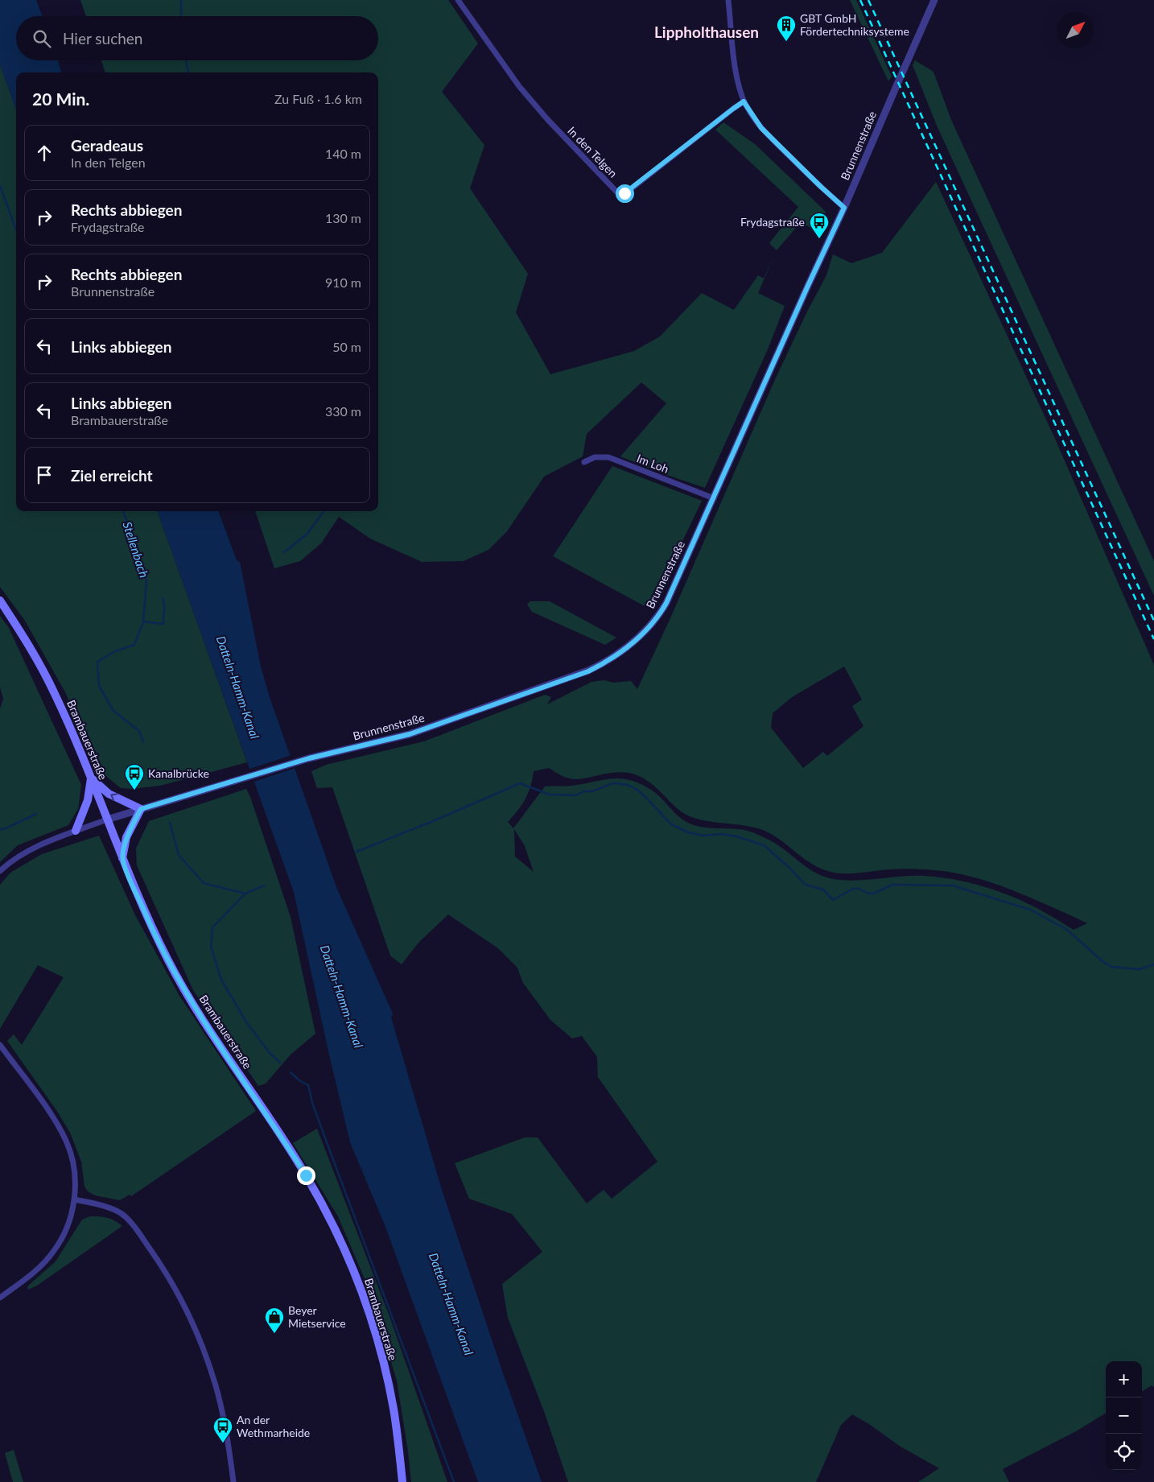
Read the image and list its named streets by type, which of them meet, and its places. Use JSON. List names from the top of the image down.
{
  "streets": {
    "main road": ["Brambauerstraße"],
    "street": ["Brunnenstraße", "In den Telgen", "Im Loh"]
  },
  "crossings": [
    ["Brunnenstraße", "Im Loh"],
    ["Brunnenstraße", "Brambauerstraße"]
  ],
  "districts": ["Lippholthausen"],
  "water": ["Stellenbach", "Datteln-Hamm-Kanal"],
  "places": {
    "building": ["GBT GmbH Fördertechniksysteme"],
    "bus stop": ["Frydagstraße", "Kanalbrücke", "An der Wethmarheide"],
    "shop": ["Beyer Mietservice"]
  },
  "north": "top right",
  "page": {
    "search": "Hier suchen",
    "heading": ["20 Min.", "Zu Fuß · 1.6 km"],
    "list": [
      ["Geradeaus", "In den Telgen", "140 m"],
      ["Rechts abbiegen", "Frydagstraße", "130 m"],
      ["Rechts abbiegen", "Brunnenstraße", "910 m"],
      ["Links abbiegen", "50 m"],
      ["Links abbiegen", "Brambauerstraße", "330 m"],
      "Ziel erreicht"
    ],
    "map_buttons": ["+", "−"]
  }
}
